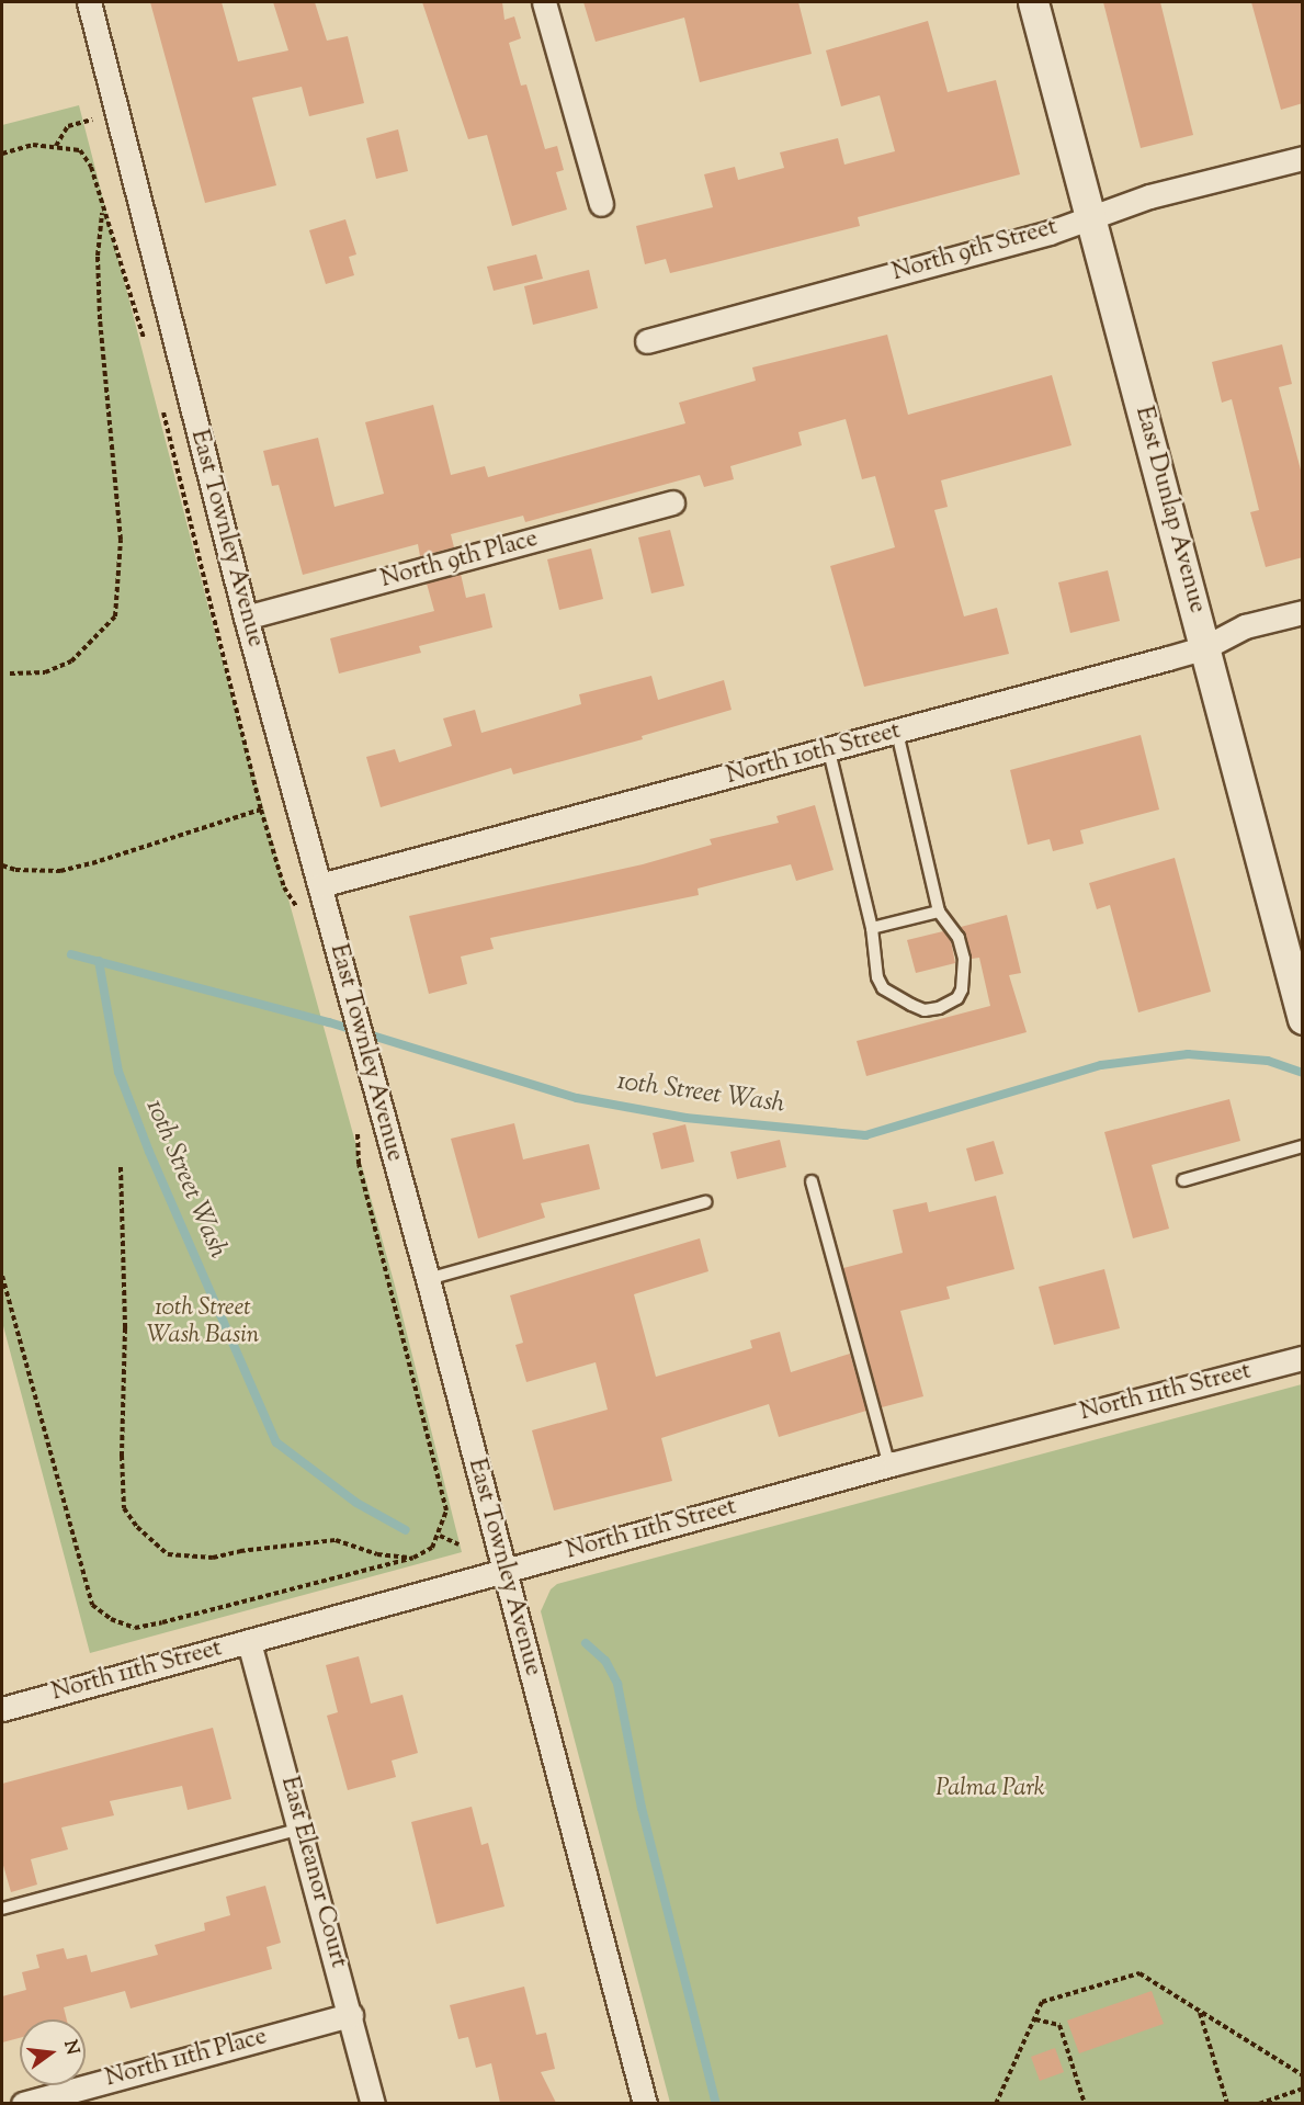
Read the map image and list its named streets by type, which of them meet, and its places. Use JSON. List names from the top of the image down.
{
  "streets": {
    "street": [
      "North 9th Street",
      "East Dunlap Avenue",
      "East Townley Avenue",
      "North 9th Place",
      "North 10th Street",
      "North 11th Street",
      "East Eleanor Court",
      "North 11th Place"
    ]
  },
  "crossings": [
    ["North 9th Street", "East Dunlap Avenue"],
    ["East Dunlap Avenue", "North 10th Street"],
    ["East Townley Avenue", "North 9th Place"],
    ["East Townley Avenue", "North 10th Street"],
    ["East Townley Avenue", "North 11th Street"],
    ["North 11th Street", "East Eleanor Court"],
    ["East Eleanor Court", "North 11th Place"]
  ],
  "water": ["10th Street Wash"],
  "parks": ["10th Street Wash Basin", "Palma Park"],
  "north": "right"
}
